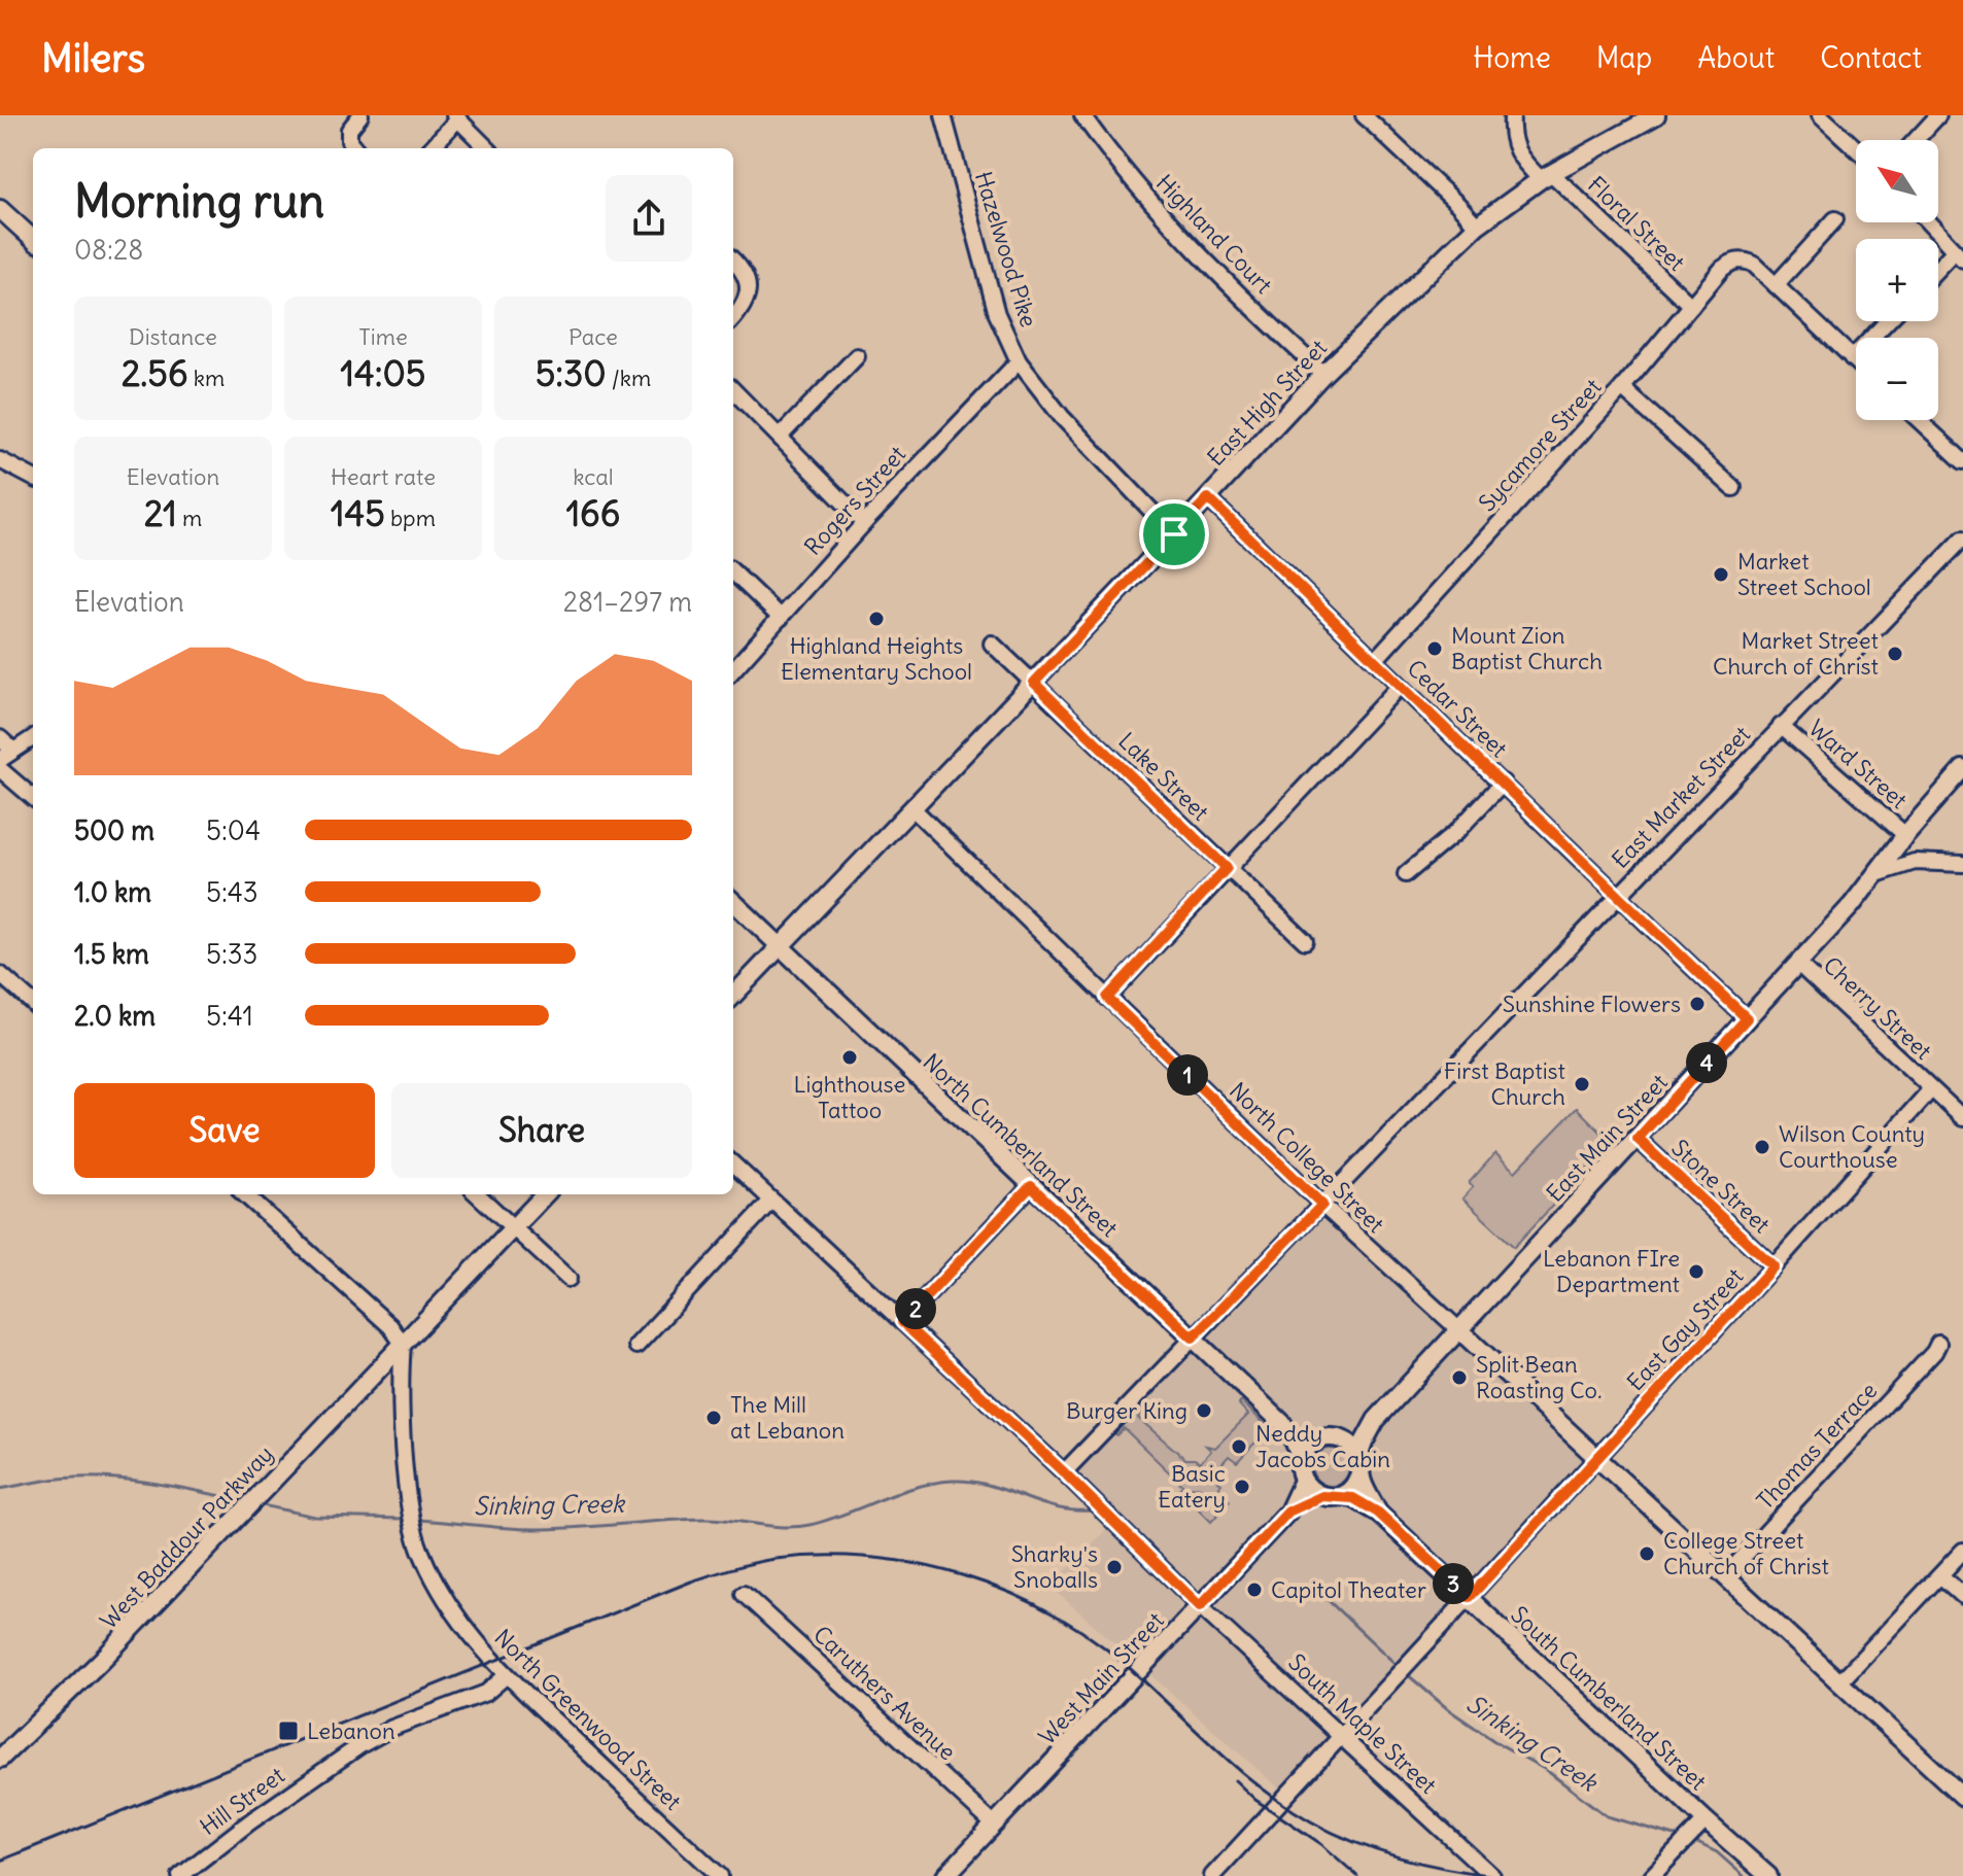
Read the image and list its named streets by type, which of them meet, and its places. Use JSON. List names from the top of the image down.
{
  "streets": {
    "main road": [
      "East High Street",
      "East Main Street",
      "North Cumberland Street",
      "West Baddour Parkway",
      "West Main Street",
      "South Cumberland Street"
    ],
    "street": [
      "Floral Street",
      "Highland Court",
      "Hazelwood Pike",
      "Sycamore Street",
      "Rogers Street",
      "Cedar Street",
      "Ward Street",
      "Lake Street",
      "East Market Street",
      "Cherry Street",
      "North College Street",
      "Stone Street",
      "East Gay Street",
      "Thomas Terrace",
      "Caruthers Avenue",
      "North Greenwood Street",
      "South Maple Street",
      "Hill Street"
    ]
  },
  "crossings": [
    ["Floral Street", "East High Street"],
    ["Floral Street", "Sycamore Street"],
    ["Highland Court", "East High Street"],
    ["Hazelwood Pike", "East High Street"],
    ["Hazelwood Pike", "Rogers Street"],
    ["East High Street", "Cedar Street"],
    ["East High Street", "Lake Street"],
    ["East High Street", "North Cumberland Street"],
    ["East High Street", "North College Street"],
    ["Sycamore Street", "Cedar Street"],
    ["Cedar Street", "East Market Street"],
    ["Cedar Street", "East Main Street"],
    ["Ward Street", "East Market Street"],
    ["Ward Street", "East Main Street"],
    ["East Market Street", "North Cumberland Street"],
    ["East Market Street", "North College Street"],
    ["East Market Street", "South Maple Street"],
    ["Cherry Street", "East Main Street"],
    ["Cherry Street", "East Gay Street"],
    ["East Main Street", "North Cumberland Street"],
    ["East Main Street", "North College Street"],
    ["East Main Street", "Stone Street"],
    ["East Main Street", "West Main Street"],
    ["East Main Street", "South Cumberland Street"],
    ["North Cumberland Street", "West Main Street"],
    ["North Cumberland Street", "South Cumberland Street"],
    ["Stone Street", "East Gay Street"],
    ["East Gay Street", "South Cumberland Street"],
    ["East Gay Street", "South Maple Street"],
    ["West Baddour Parkway", "North Greenwood Street"],
    ["West Main Street", "Caruthers Avenue"],
    ["West Main Street", "South Cumberland Street"],
    ["West Main Street", "South Maple Street"],
    ["North Greenwood Street", "Hill Street"]
  ],
  "water": ["Sinking Creek"],
  "places": {
    "other": [
      "Market Street School",
      "Highland Heights Elementary School",
      "Mount Zion Baptist Church",
      "Market Street Church of Christ",
      "Sunshine Flowers",
      "Lighthouse Tattoo",
      "First Baptist Church",
      "Wilson County Courthouse",
      "Lebanon FIre Department",
      "Split Bean Roasting Co.",
      "Burger King",
      "The Mill at Lebanon",
      "Neddy Jacobs Cabin",
      "Basic Eatery",
      "College Street Church of Christ",
      "Sharky's Snoballs",
      "Capitol Theater"
    ],
    "transit": ["Lebanon"]
  },
  "north": "top left",
  "page": {
    "header": "Milers",
    "nav": [
      "Home",
      "Map",
      "About",
      "Contact"
    ],
    "map_buttons": ["+", "−"],
    "heading": ["Morning run", "08:28"],
    "stats": [
      ["Distance", "2.56 km"],
      ["Time", "14:05"],
      ["Pace", "5:30 /km"],
      ["Elevation", "21 m"],
      ["Heart rate", "145 bpm"],
      ["kcal", "166"]
    ],
    "chart": ["Elevation", "281–297 m"],
    "list": [
      {
        "name": "500 m",
        "note": "5:04"
      },
      {
        "name": "1.0 km",
        "note": "5:43"
      },
      {
        "name": "1.5 km",
        "note": "5:33"
      },
      {
        "name": "2.0 km",
        "note": "5:41"
      }
    ],
    "pins": [
      "4",
      "1",
      "2",
      "3"
    ],
    "buttons": ["Save", "Share"]
  }
}
